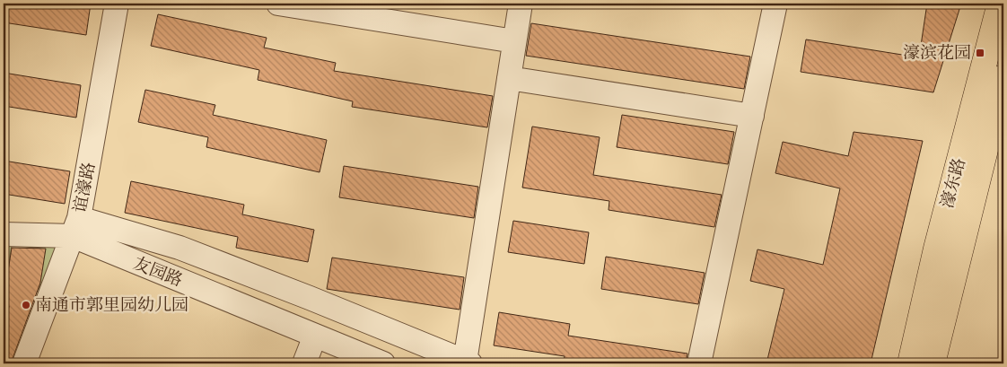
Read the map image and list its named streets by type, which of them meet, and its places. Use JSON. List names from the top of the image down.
{
  "streets": {
    "main road": ["濠东路"],
    "street": ["谊濠路", "友园路"]
  },
  "crossings": [
    ["谊濠路", "友园路"]
  ],
  "places": {
    "transit": ["濠滨花园"],
    "other": ["南通市郭里园幼儿园"]
  }
}
